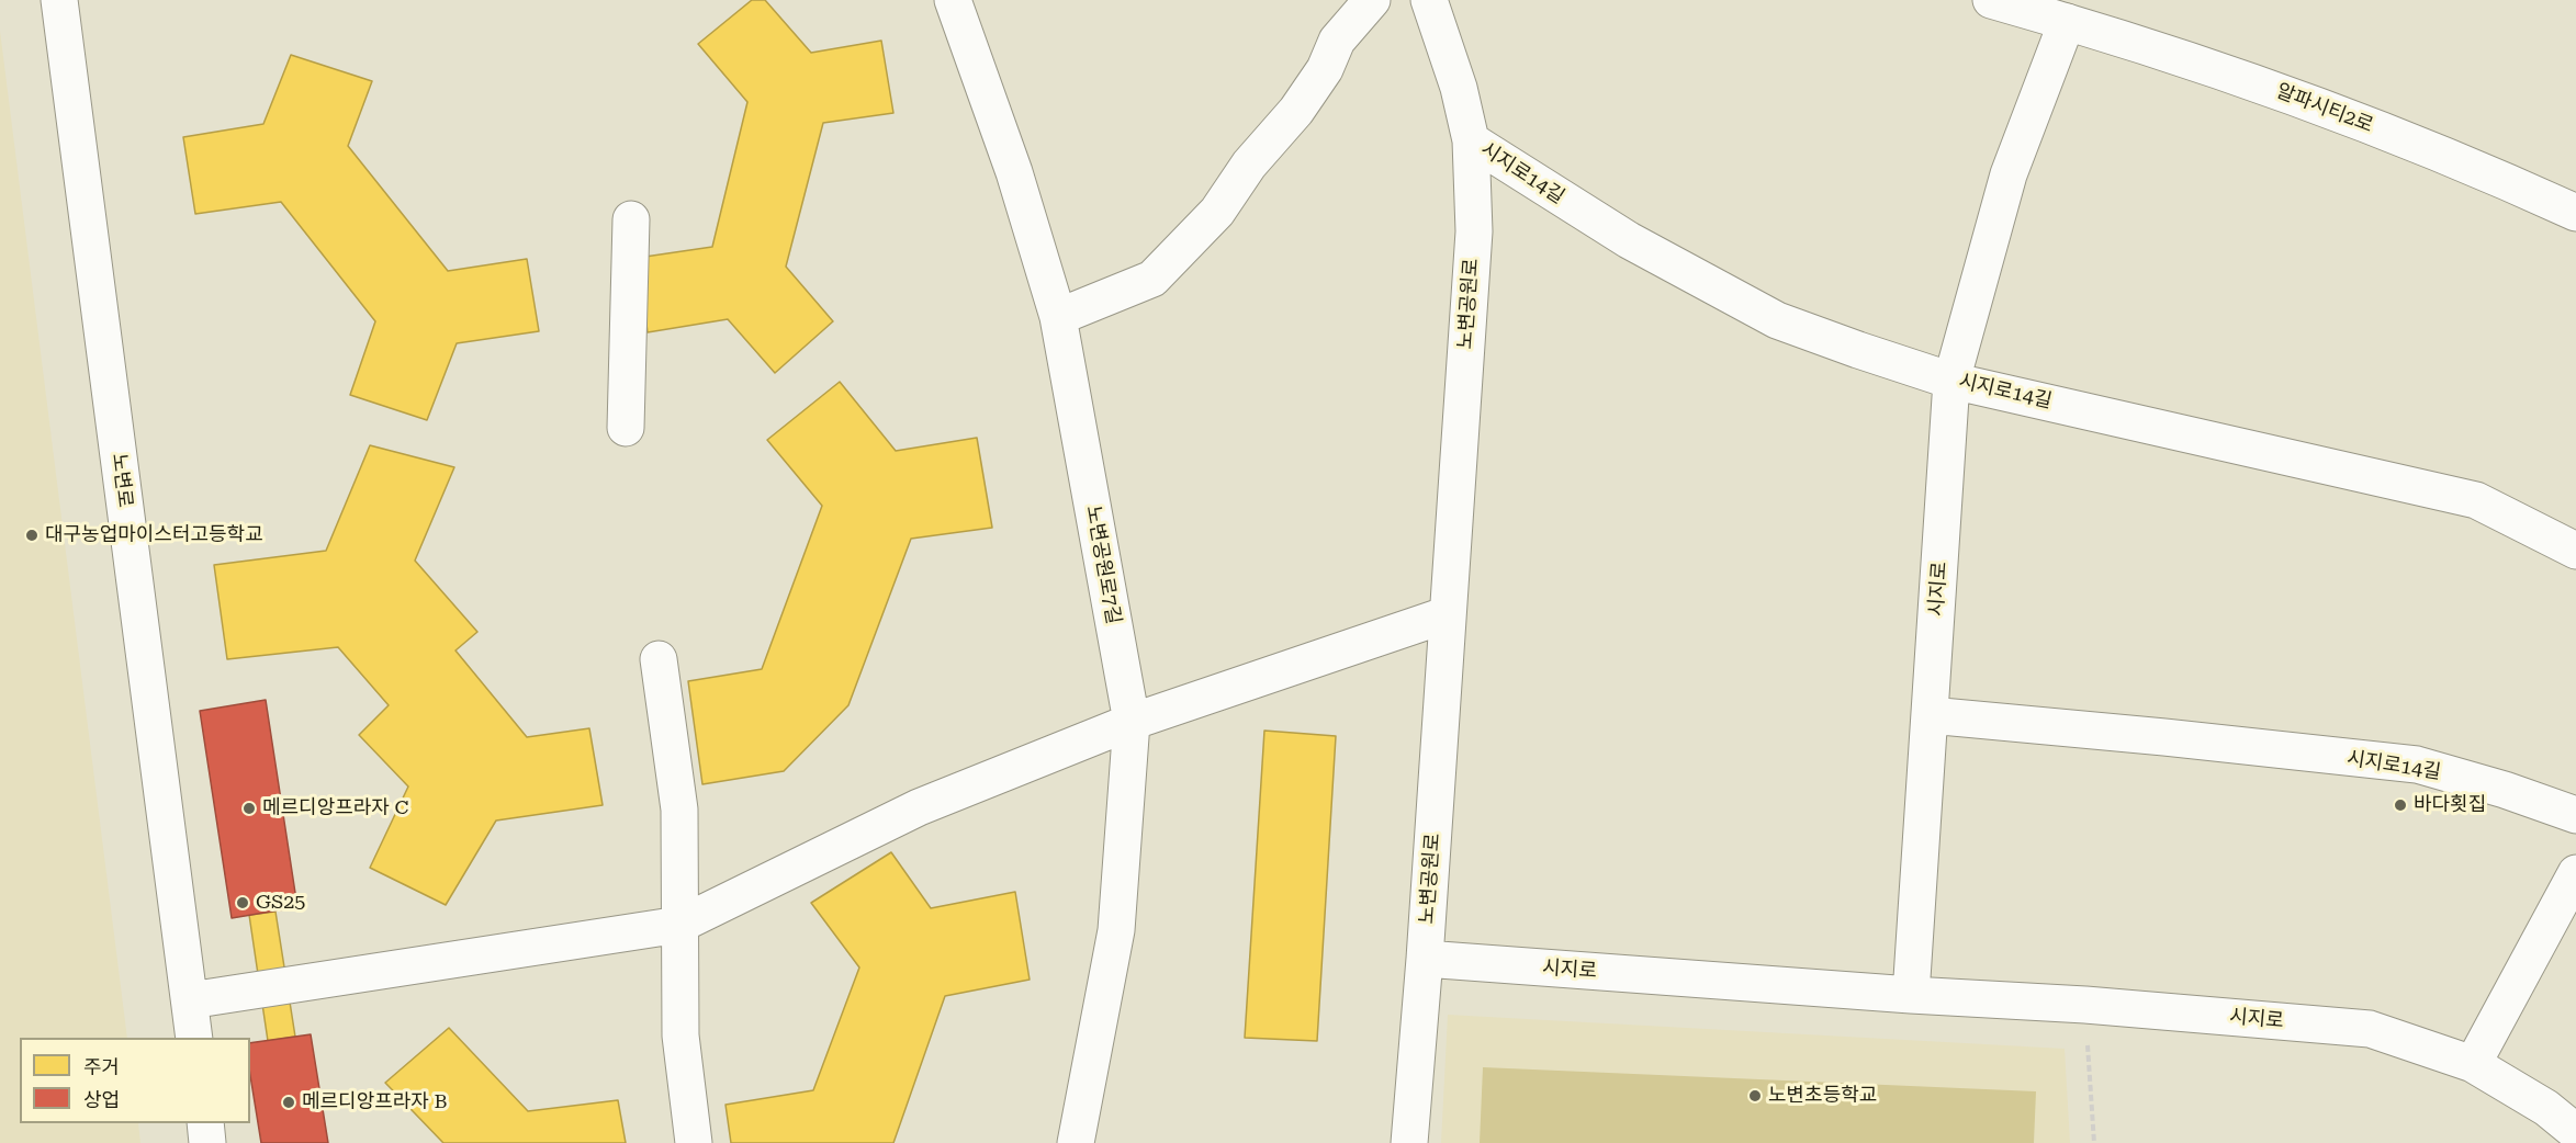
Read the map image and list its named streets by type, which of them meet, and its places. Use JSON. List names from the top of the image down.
{
  "streets": {
    "street": [
      "알파시티2로",
      "시지로14길",
      "노변공원로",
      "노변로",
      "노변공원로7길",
      "시지로"
    ]
  },
  "crossings": [
    ["시지로14길", "노변공원로"],
    ["시지로14길", "시지로"],
    ["노변공원로", "시지로"]
  ],
  "places": [
    "대구농업마이스터고등학교",
    "바다횟집",
    "메르디앙프라자 C",
    "GS25",
    "노변초등학교",
    "메르디앙프라자 B"
  ],
  "legend": ["주거", "상업"]
}
